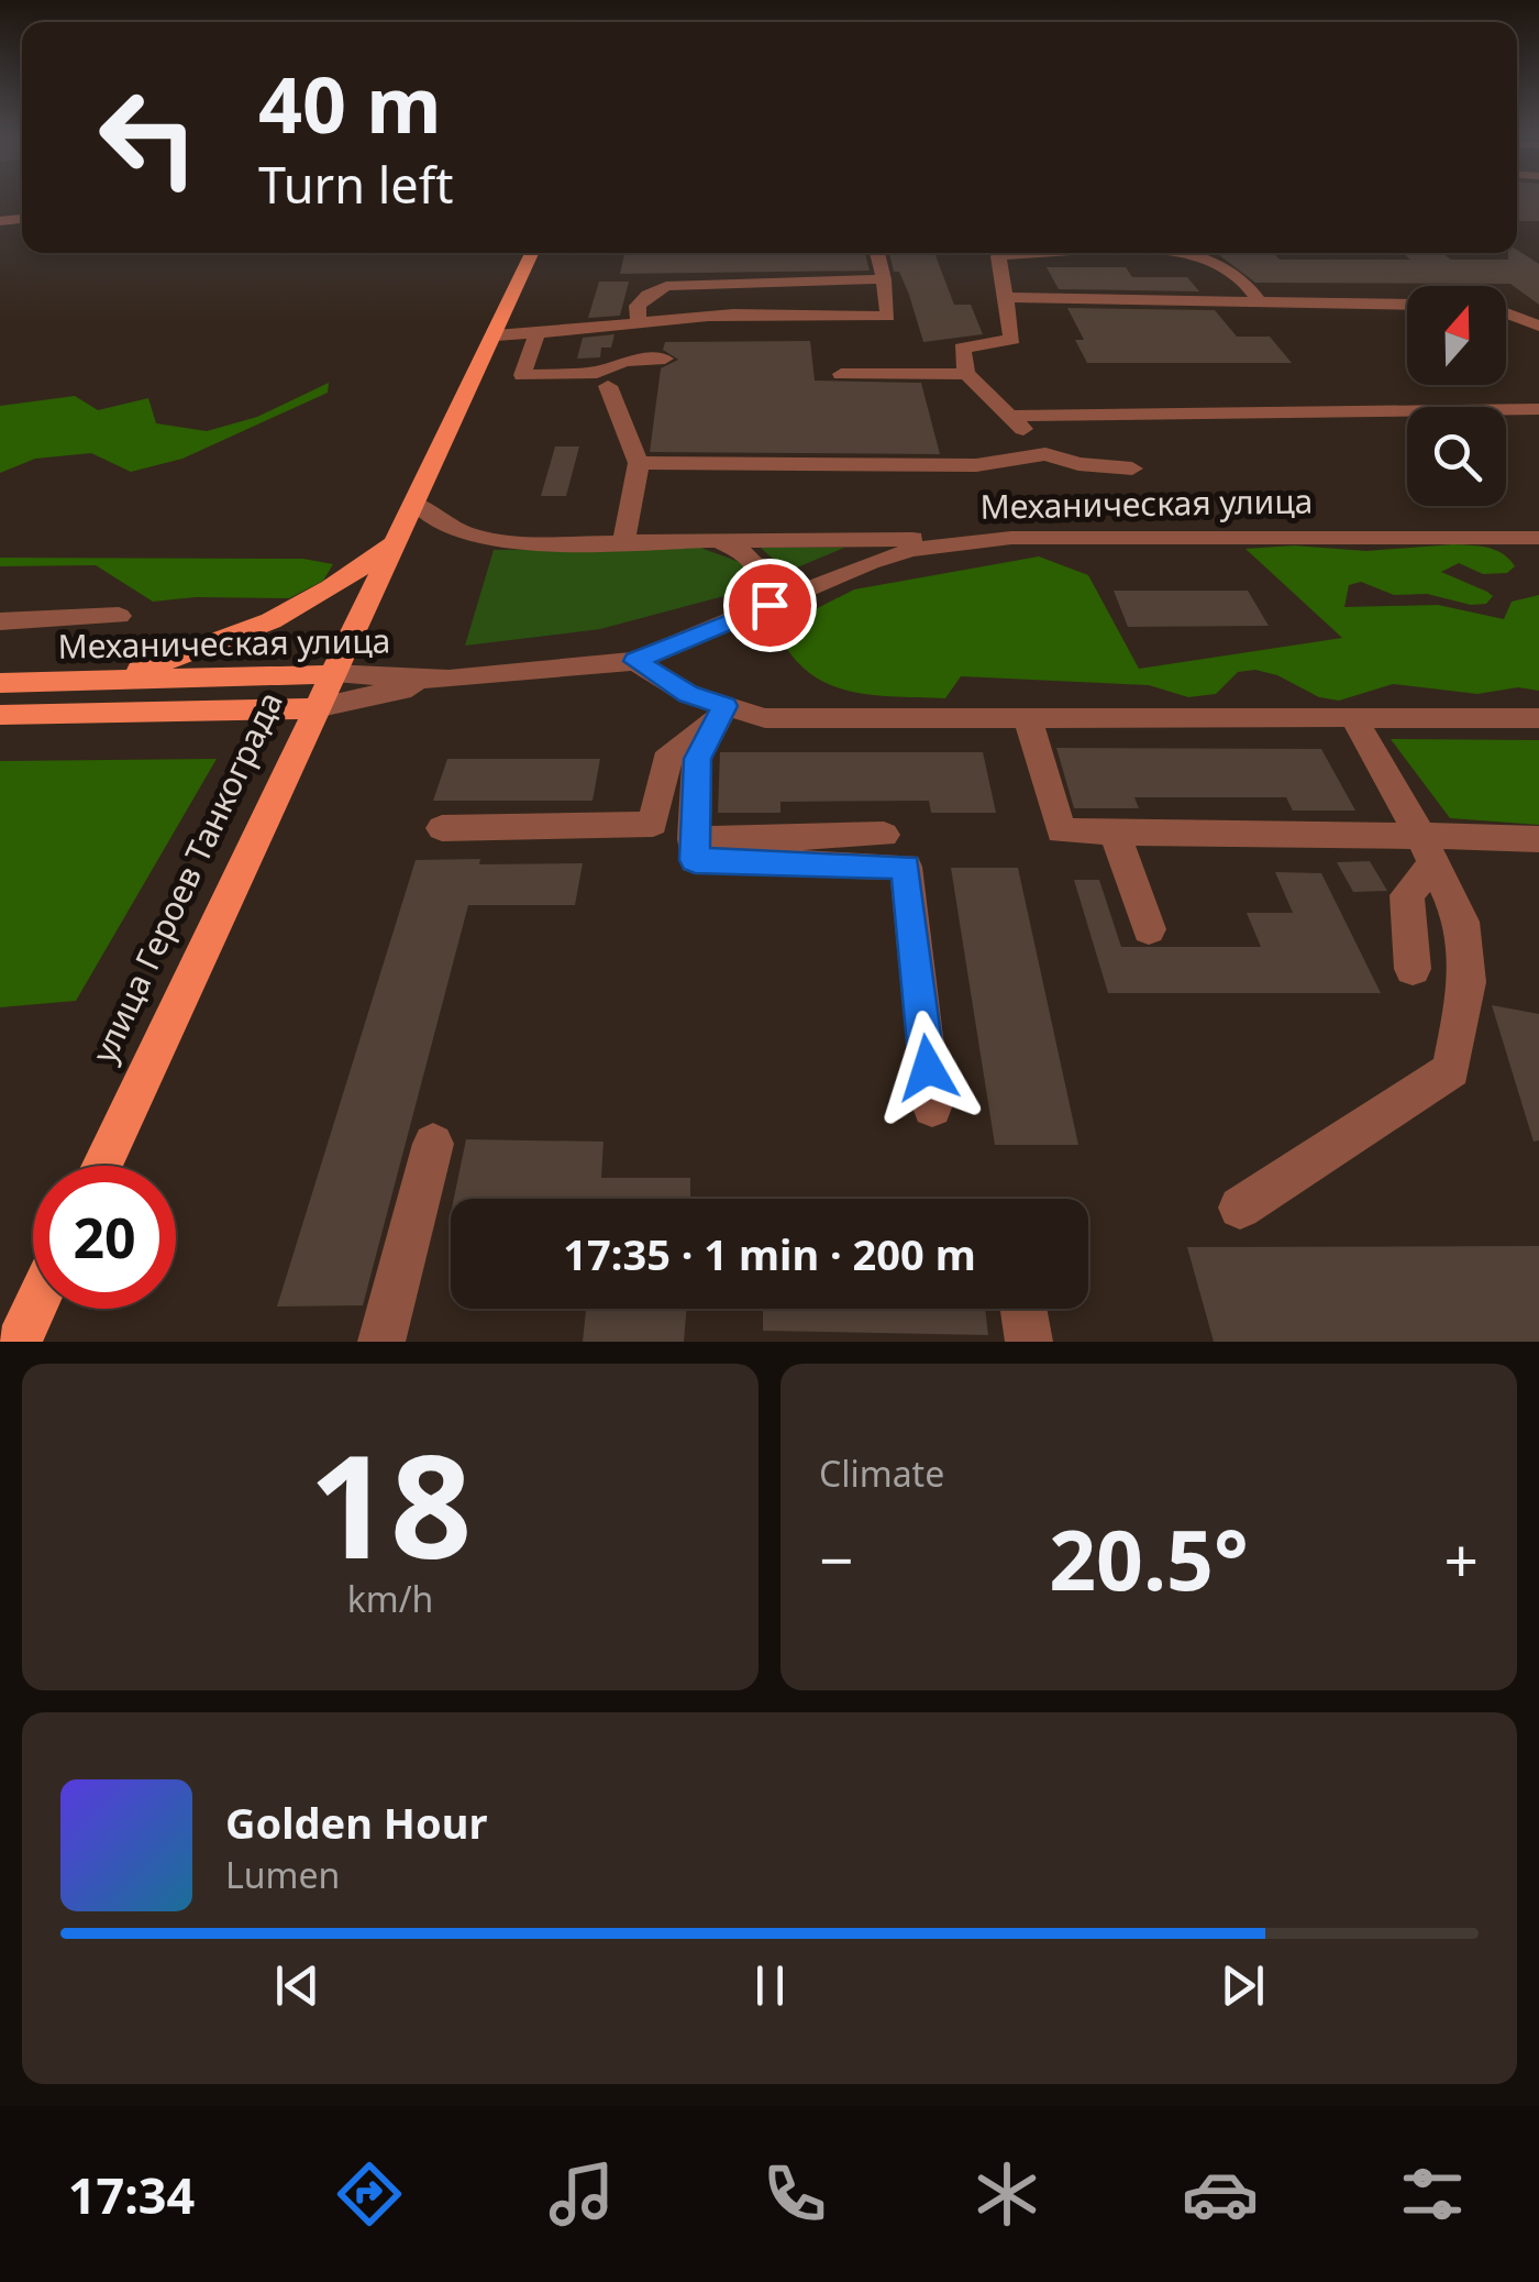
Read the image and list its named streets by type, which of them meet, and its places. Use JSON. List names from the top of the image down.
{
  "streets": {
    "main road": ["Механическая улица", "улица Героев Танкограда"]
  },
  "crossings": [
    ["Механическая улица", "улица Героев Танкограда"]
  ],
  "north": "top",
  "page": {
    "turn": ["40 m", "Turn left"],
    "limit": "20",
    "trip": "17:35 · 1 min · 200 m",
    "tile": [
      ["18", "km/h"],
      "Climate"
    ],
    "heat": ["−", "20.5°", "+"],
    "song": ["Golden Hour", "Lumen"],
    "tabs": "17:34"
  }
}
